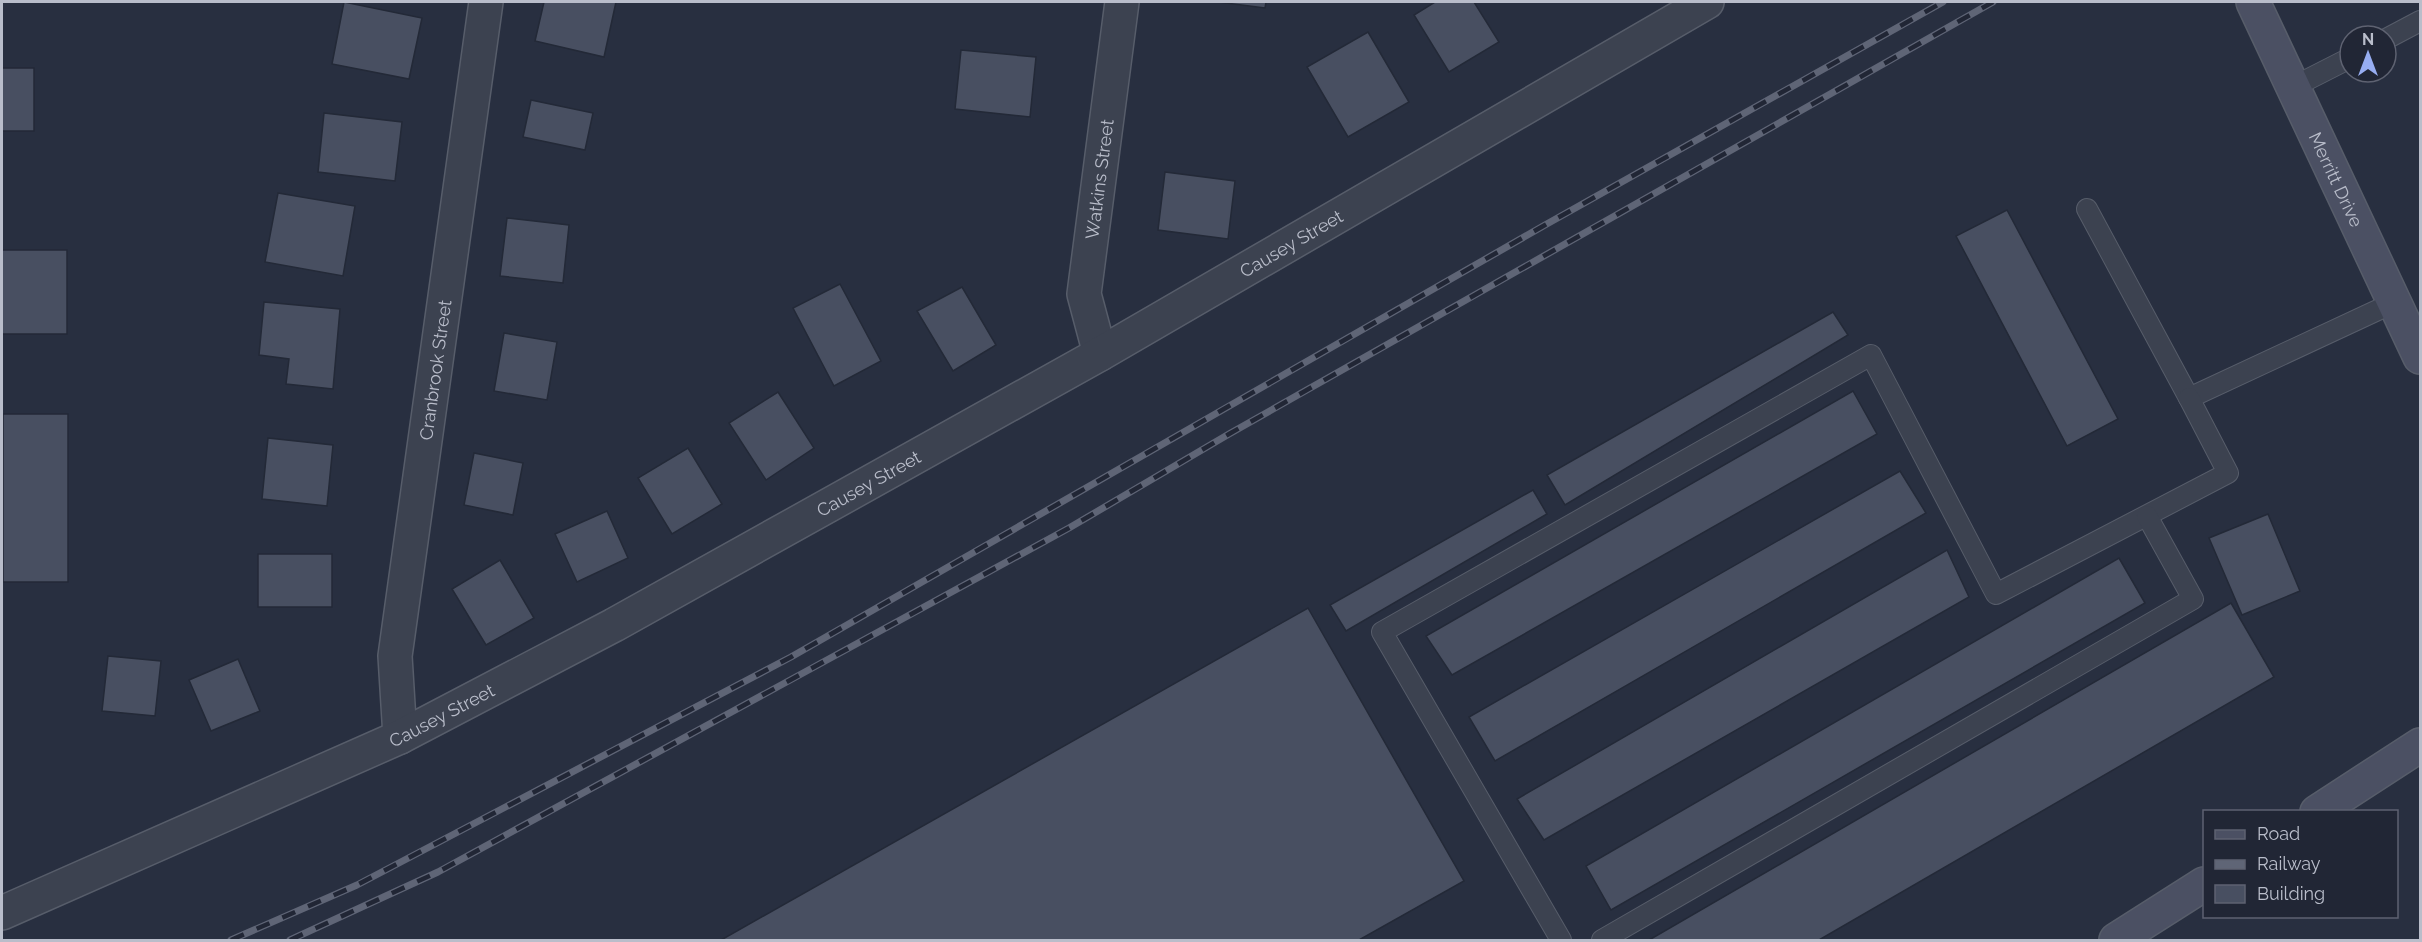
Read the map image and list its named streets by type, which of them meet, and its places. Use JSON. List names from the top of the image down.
{
  "streets": {
    "main road": ["Merritt Drive"],
    "street": ["Watkins Street", "Causey Street", "Cranbrook Street"]
  },
  "crossings": [
    ["Watkins Street", "Causey Street"],
    ["Causey Street", "Cranbrook Street"]
  ],
  "legend": ["Road", "Railway", "Building"],
  "north": "top"
}
